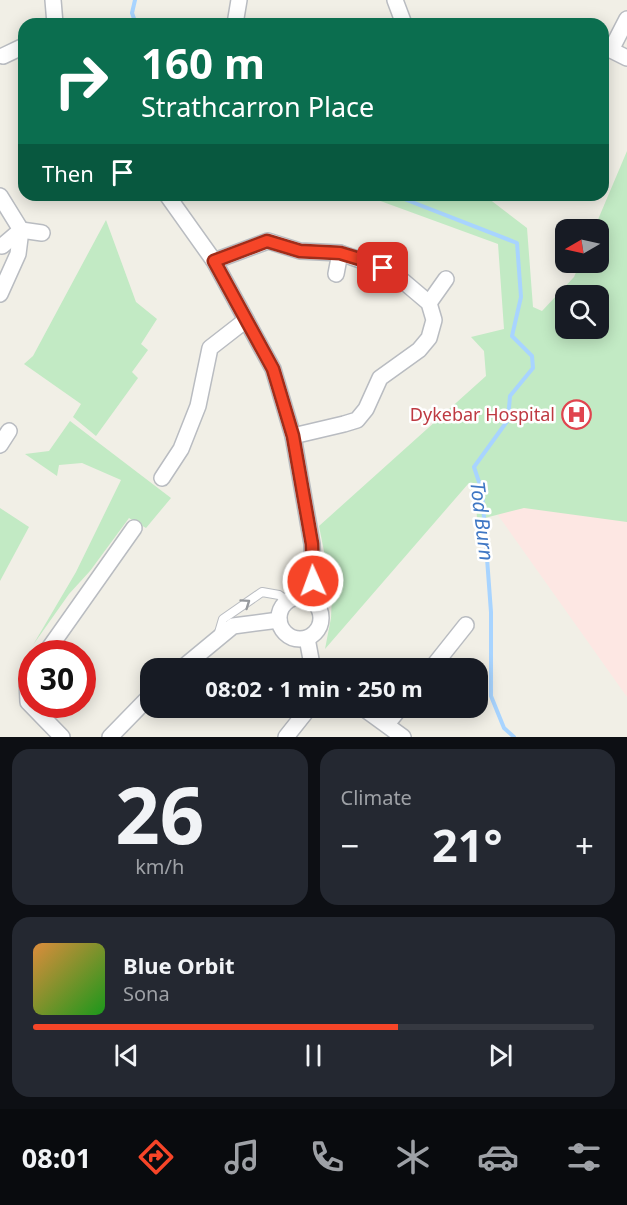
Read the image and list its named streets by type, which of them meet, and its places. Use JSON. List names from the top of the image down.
{
  "water": ["Tod Burn"],
  "places": {
    "hospital": ["Dykebar Hospital"]
  },
  "north": "left",
  "page": {
    "turn": ["160 m", "Strathcarron Place"],
    "then": "Then",
    "limit": "30",
    "trip": "08:02 · 1 min · 250 m",
    "tile": [
      ["26", "km/h"],
      "Climate"
    ],
    "heat": ["−", "21°", "+"],
    "song": ["Blue Orbit", "Sona"],
    "tabs": "08:01"
  }
}
